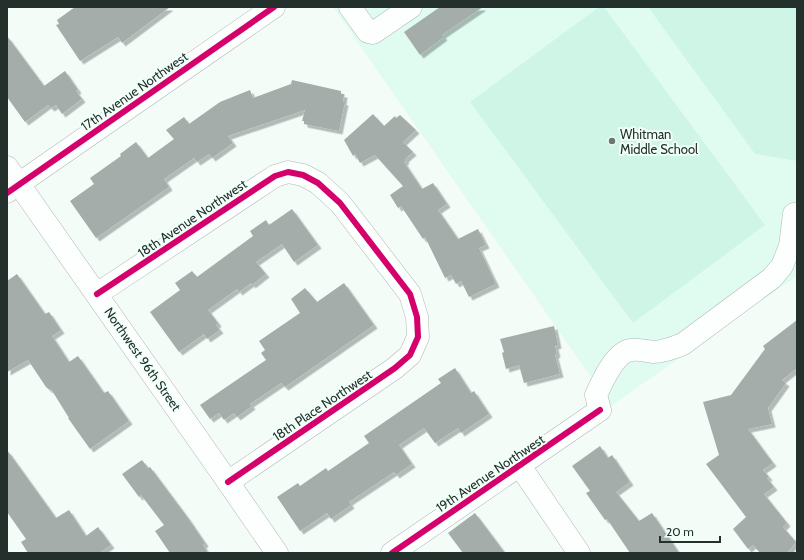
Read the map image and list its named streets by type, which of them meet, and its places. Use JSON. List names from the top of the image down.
{
  "streets": {
    "street": [
      "17th Avenue Northwest",
      "18th Avenue Northwest",
      "Northwest 96th Street",
      "18th Place Northwest",
      "19th Avenue Northwest"
    ]
  },
  "crossings": [
    ["17th Avenue Northwest", "Northwest 96th Street"],
    ["18th Avenue Northwest", "Northwest 96th Street"],
    ["18th Avenue Northwest", "18th Place Northwest"],
    ["Northwest 96th Street", "18th Place Northwest"]
  ],
  "places": ["Whitman Middle School"],
  "scale_bar": "20 m"
}
